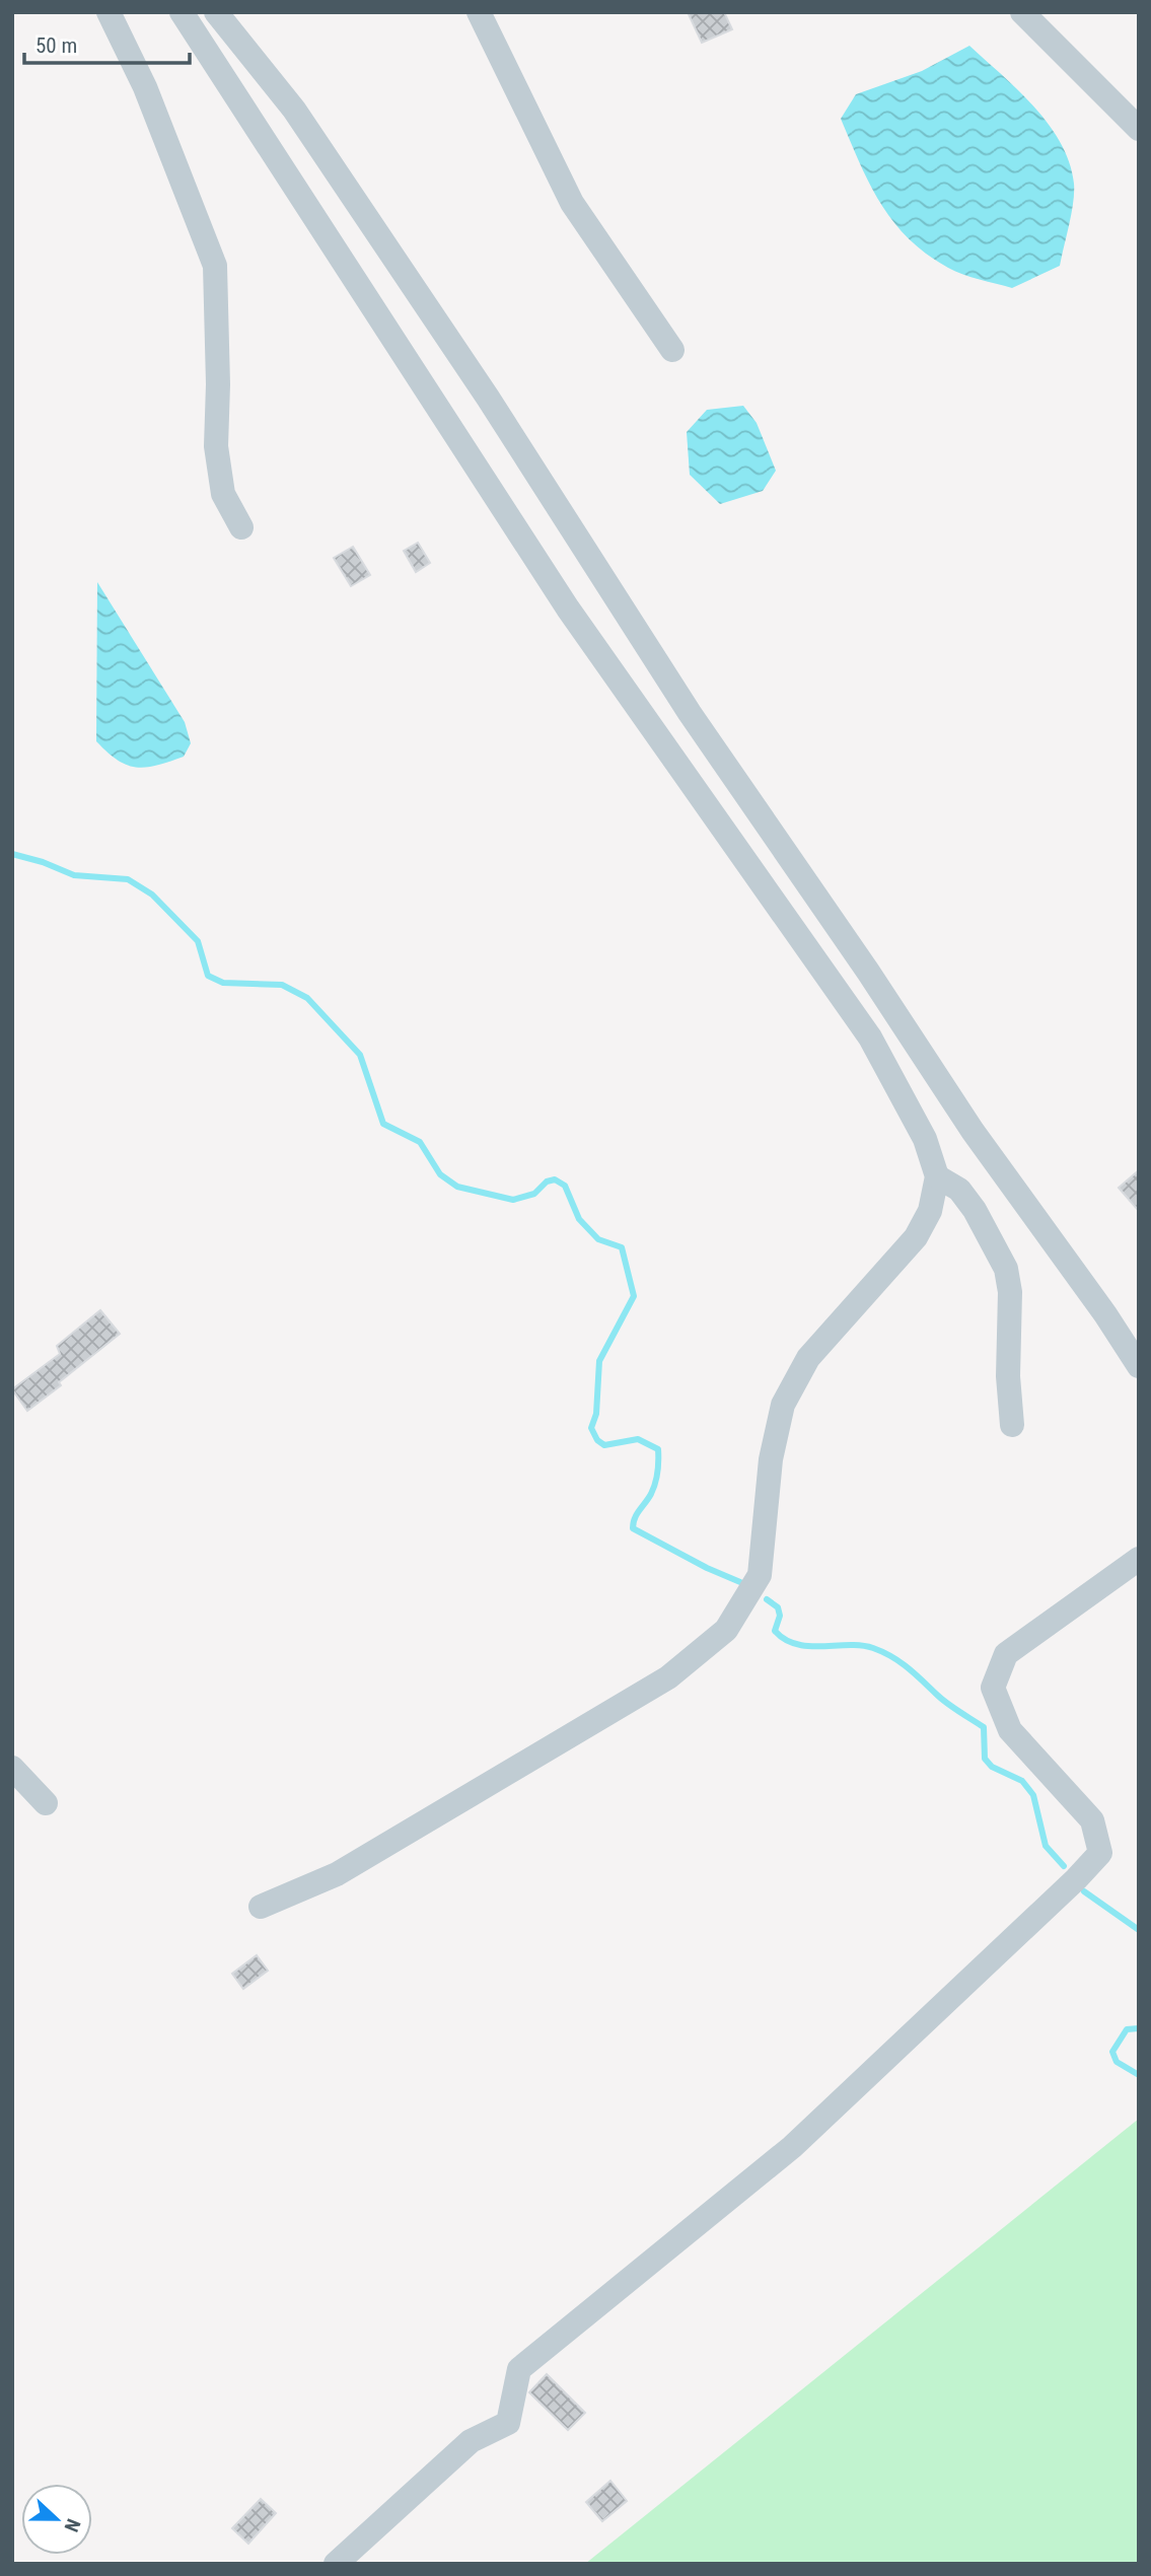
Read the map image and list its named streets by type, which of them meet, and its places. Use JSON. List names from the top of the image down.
{
  "scale_bar": "50 m",
  "north": "right"
}
